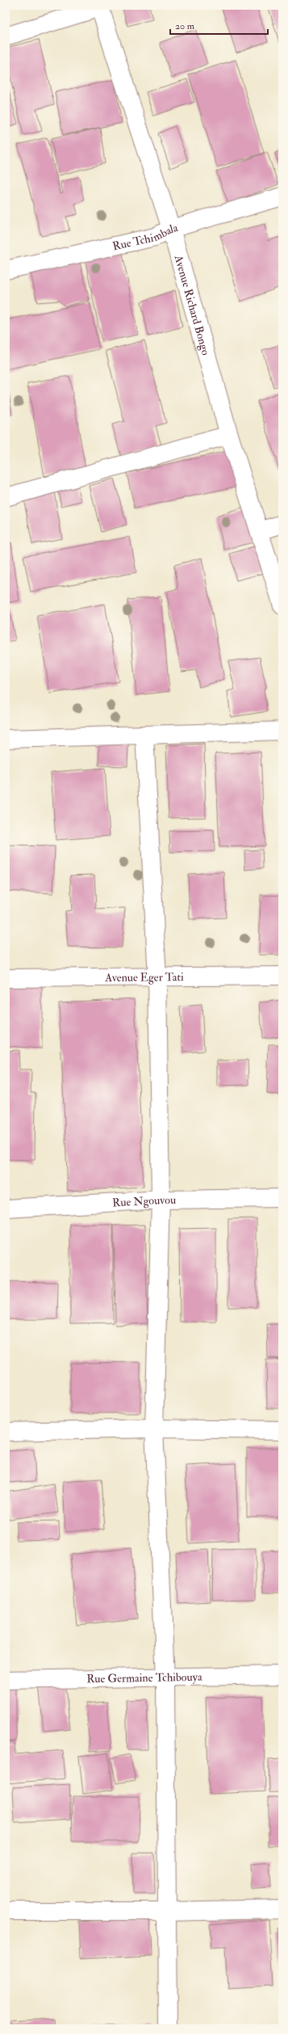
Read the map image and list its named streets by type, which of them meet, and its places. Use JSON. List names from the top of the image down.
{
  "streets": {
    "street": [
      "Rue Tchimbala",
      "Avenue Richard Bongo",
      "Avenue Eger Tati",
      "Rue Ngouvou",
      "Rue Germaine Tchibouya"
    ]
  },
  "crossings": [
    ["Rue Tchimbala", "Avenue Richard Bongo"]
  ],
  "scale_bar": "20 m"
}
